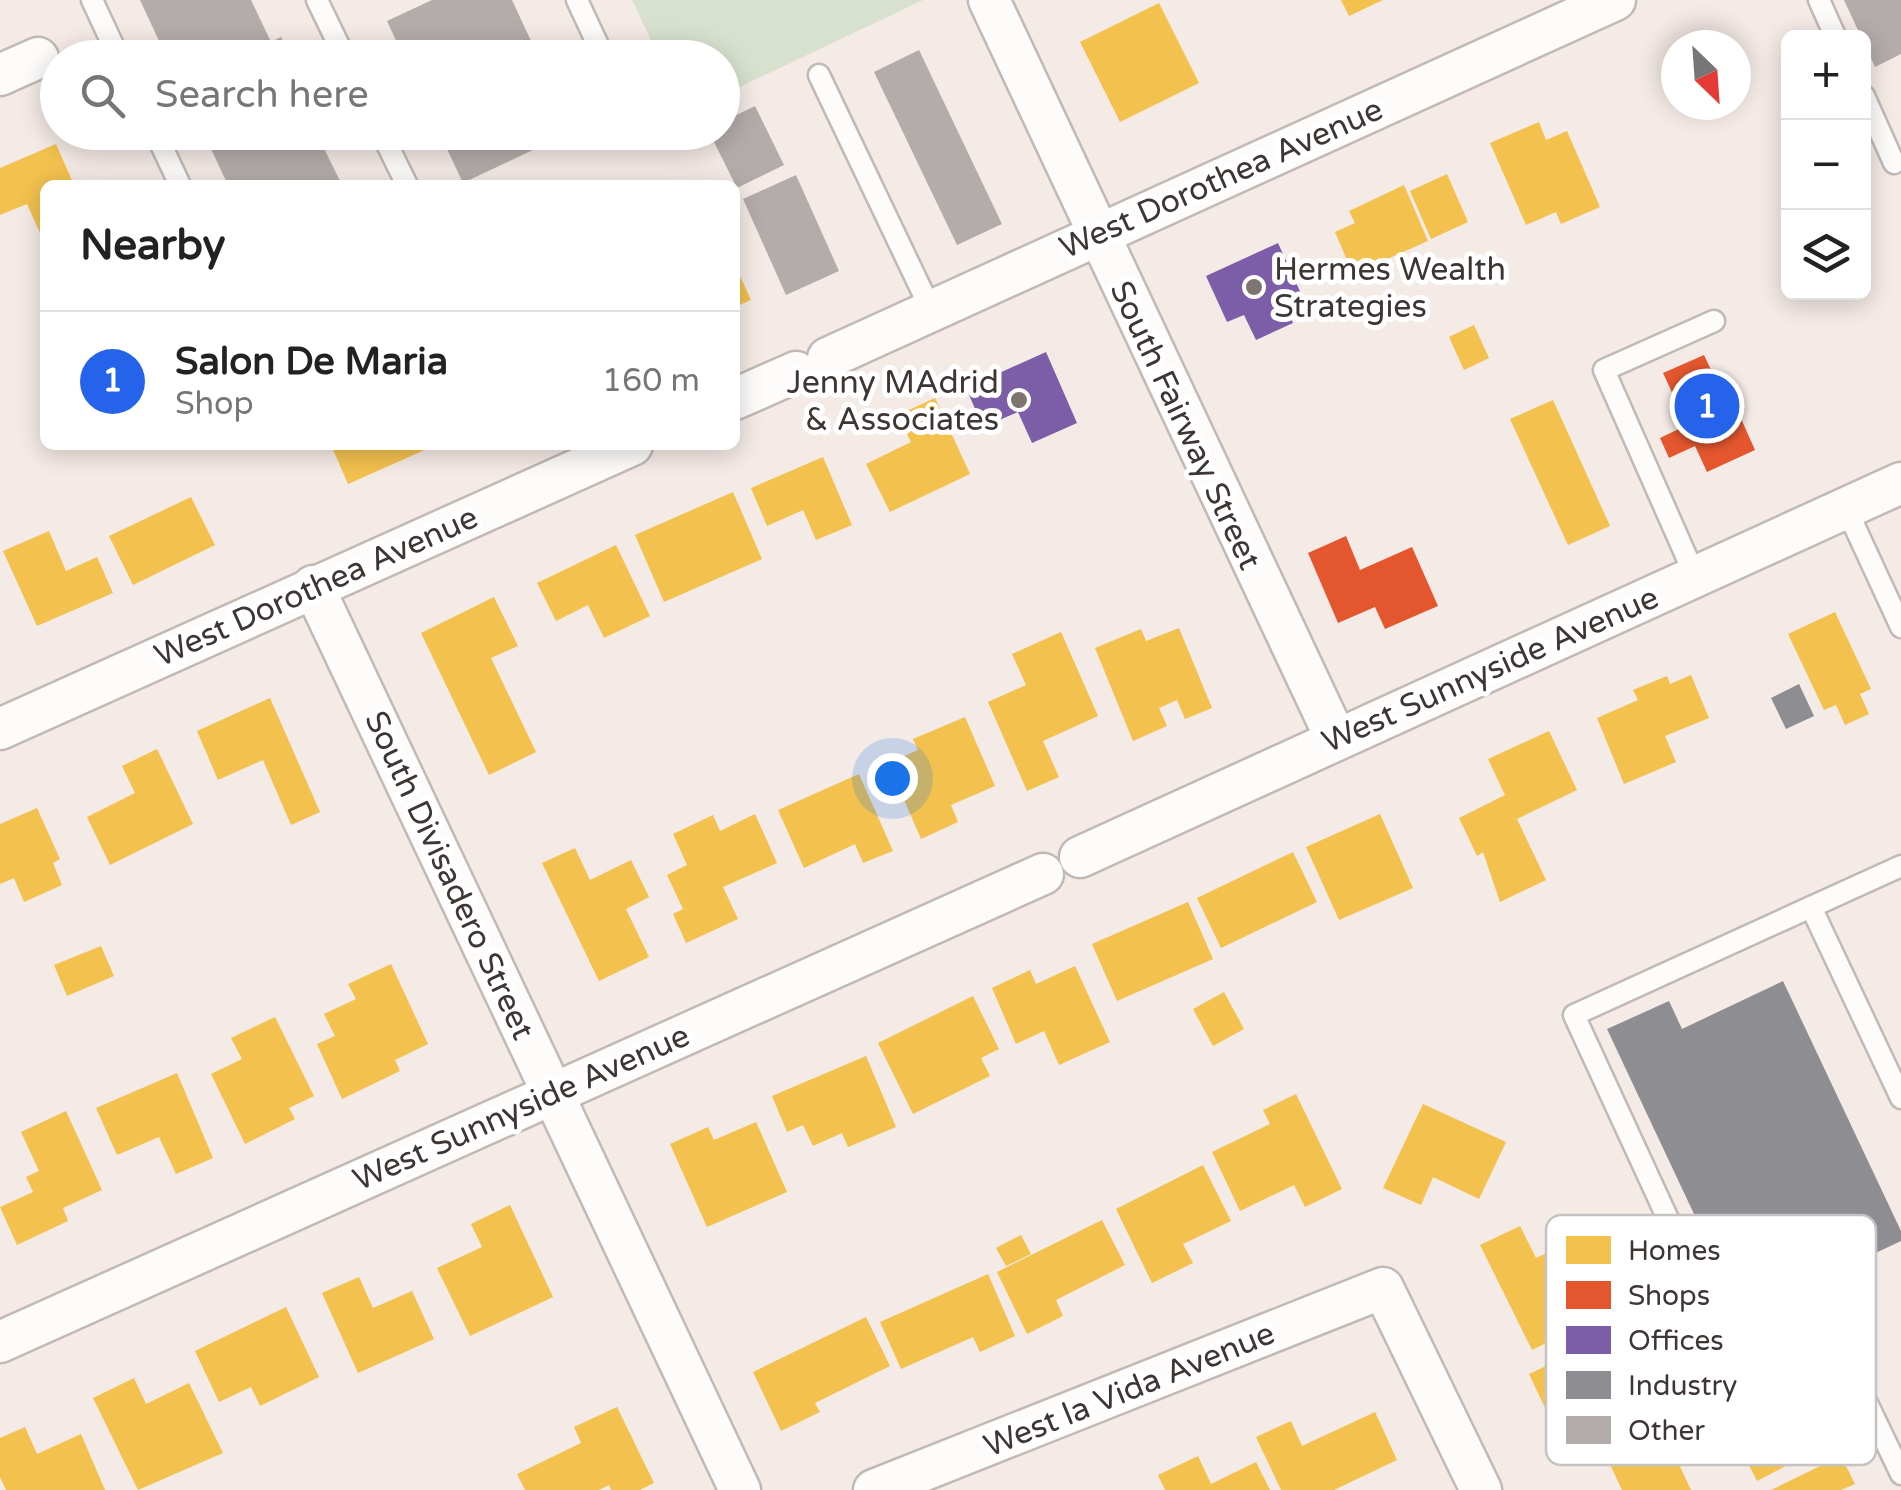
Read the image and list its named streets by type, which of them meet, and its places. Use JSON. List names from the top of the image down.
{
  "streets": {
    "street": [
      "West Dorothea Avenue",
      "South Fairway Street",
      "West Sunnyside Avenue",
      "South Divisadero Street",
      "West la Vida Avenue"
    ]
  },
  "crossings": [
    ["West Dorothea Avenue", "South Fairway Street"],
    ["West Dorothea Avenue", "South Divisadero Street"],
    ["South Fairway Street", "West Sunnyside Avenue"],
    ["West Sunnyside Avenue", "South Divisadero Street"]
  ],
  "places": ["Hermes Wealth Strategies", "Jenny MAdrid & Associates"],
  "legend": [
    "Homes",
    "Shops",
    "Offices",
    "Industry",
    "Other"
  ],
  "north": "bottom right",
  "page": {
    "map_buttons": ["+", "−"],
    "search": "Search here",
    "heading": "Nearby",
    "list": [
      {
        "mark": "1",
        "name": "Salon De Maria",
        "note": "Shop",
        "value": "160 m"
      }
    ],
    "pins": "1"
  }
}
